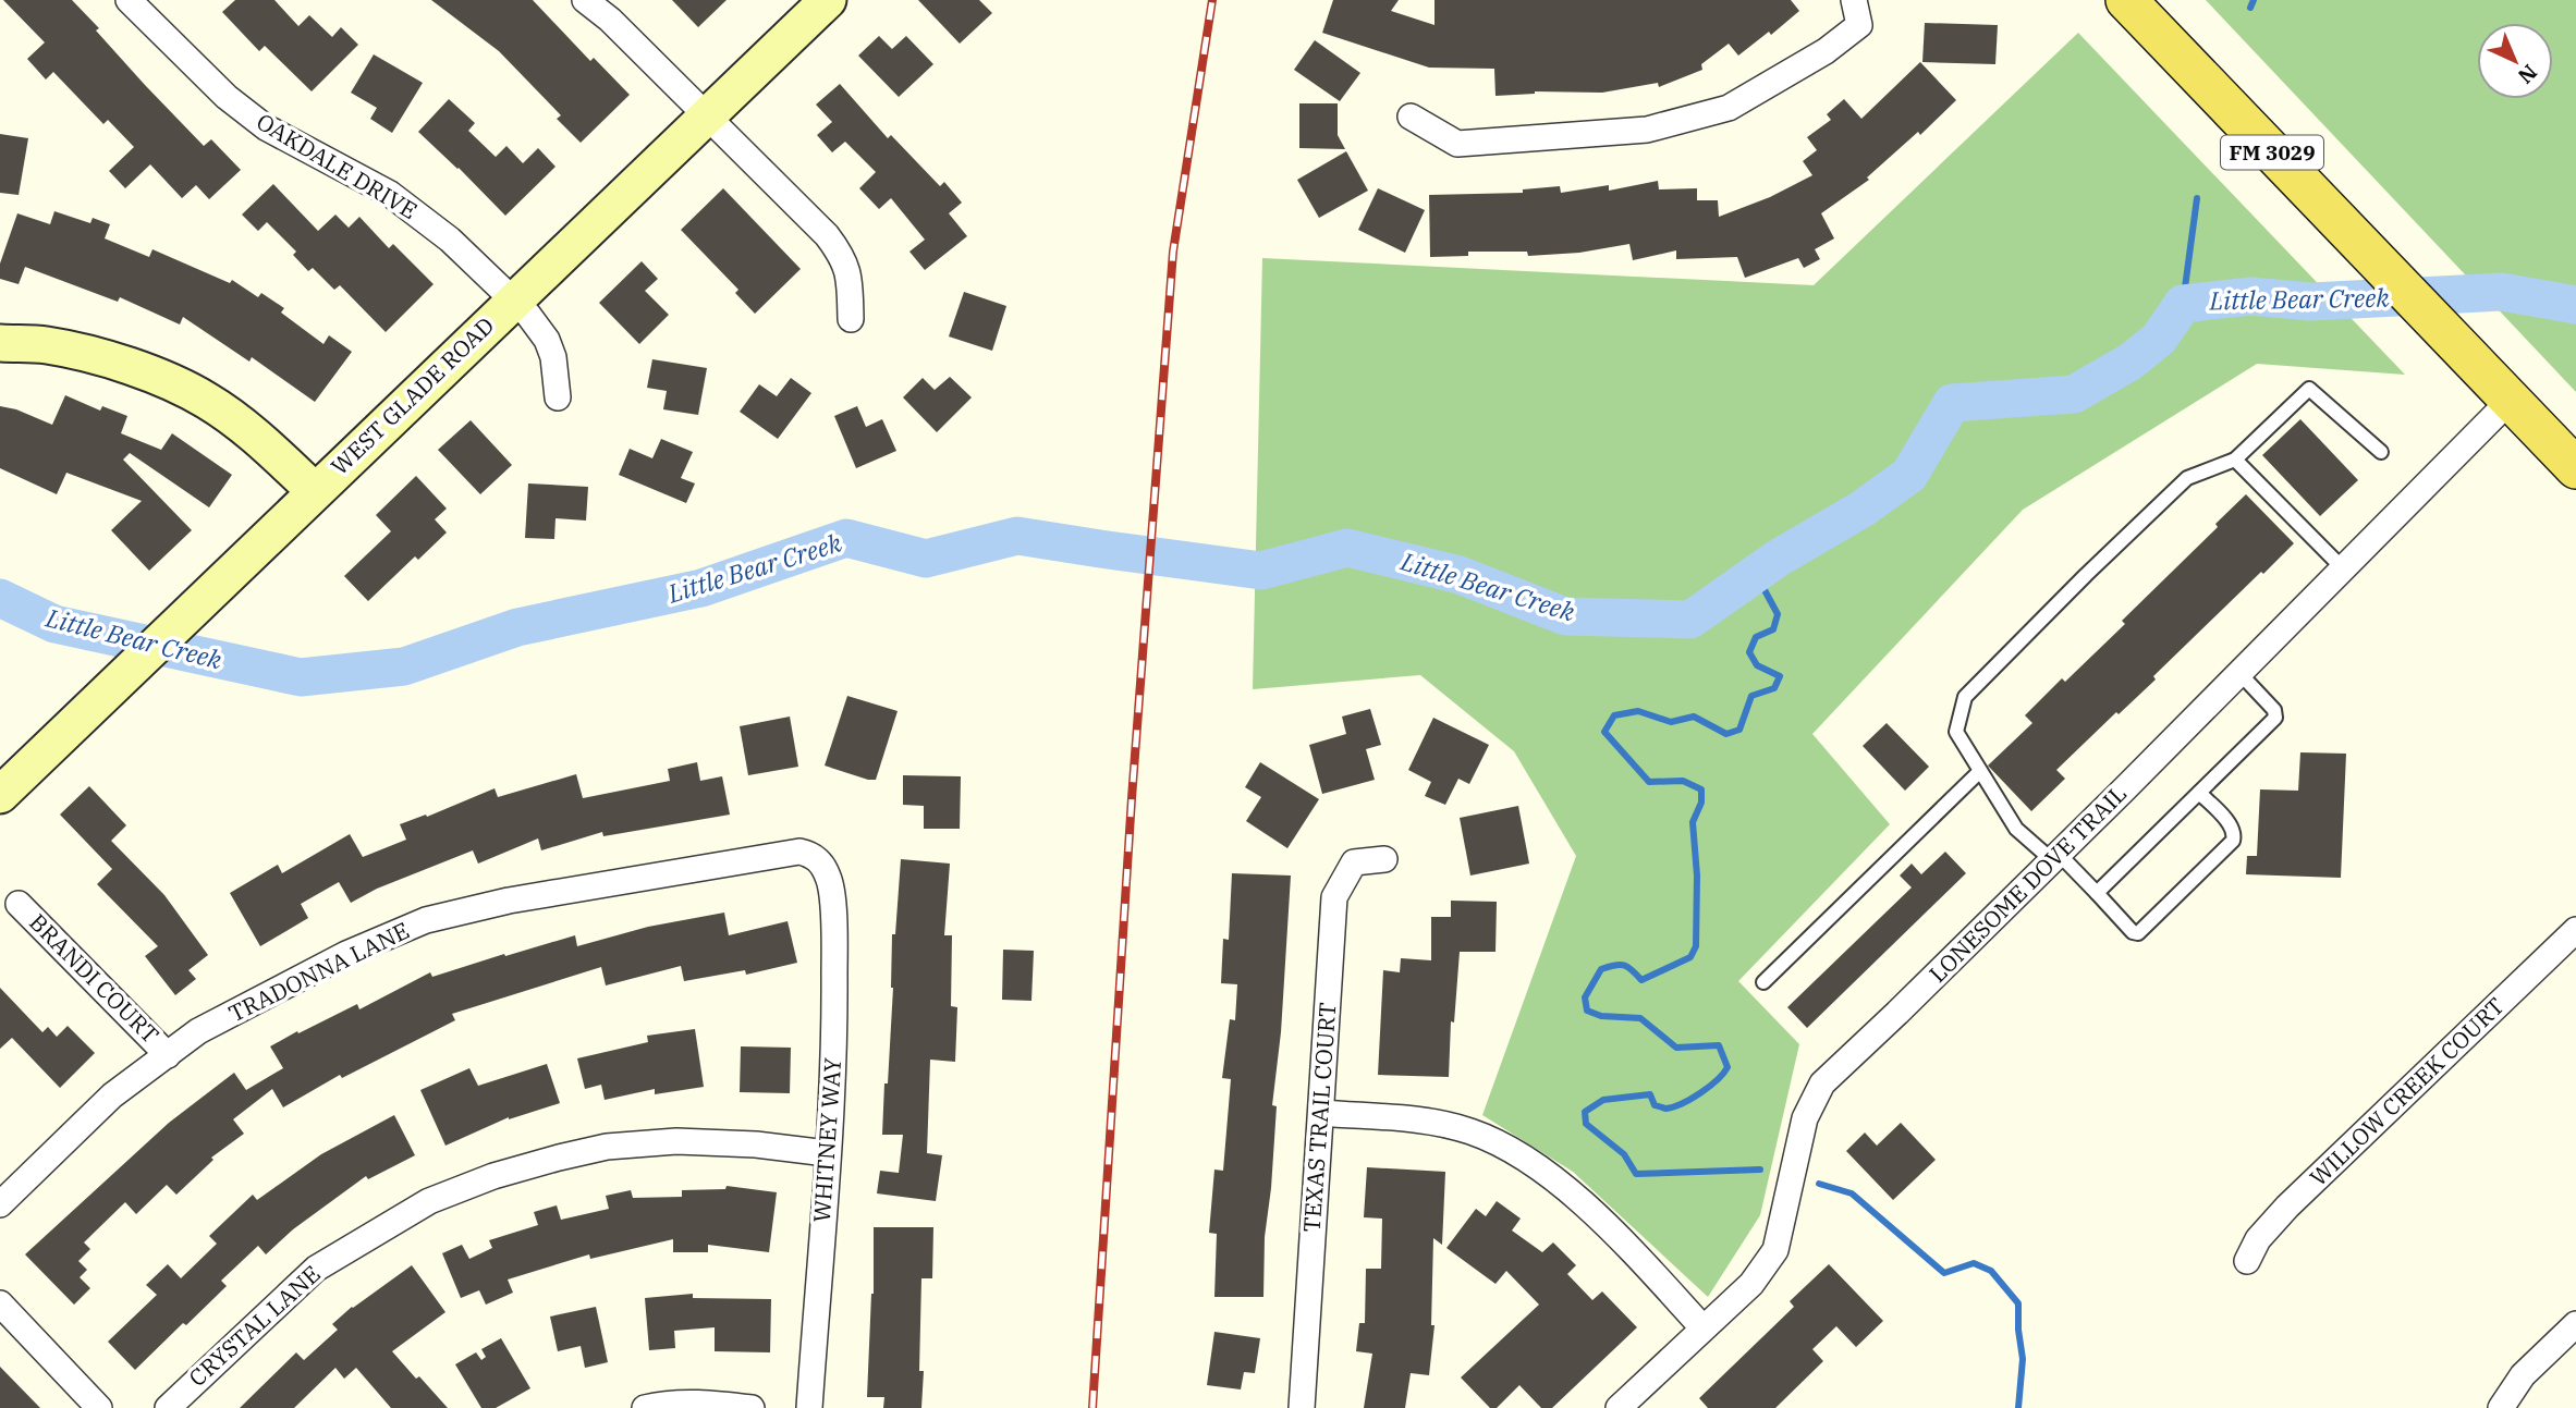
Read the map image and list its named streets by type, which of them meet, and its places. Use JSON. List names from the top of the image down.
{
  "streets": {
    "main road": ["FM 3029", "WEST GLADE ROAD"],
    "street": [
      "OAKDALE DRIVE",
      "LONESOME DOVE TRAIL",
      "TRADONNA LANE",
      "BRANDI COURT",
      "WILLOW CREEK COURT",
      "TEXAS TRAIL COURT",
      "WHITNEY WAY",
      "CRYSTAL LANE"
    ]
  },
  "crossings": [
    ["FM 3029", "LONESOME DOVE TRAIL"],
    ["OAKDALE DRIVE", "WEST GLADE ROAD"],
    ["TRADONNA LANE", "BRANDI COURT"],
    ["TRADONNA LANE", "WHITNEY WAY"],
    ["WHITNEY WAY", "CRYSTAL LANE"]
  ],
  "water": ["Little Bear Creek"],
  "north": "bottom right"
}
